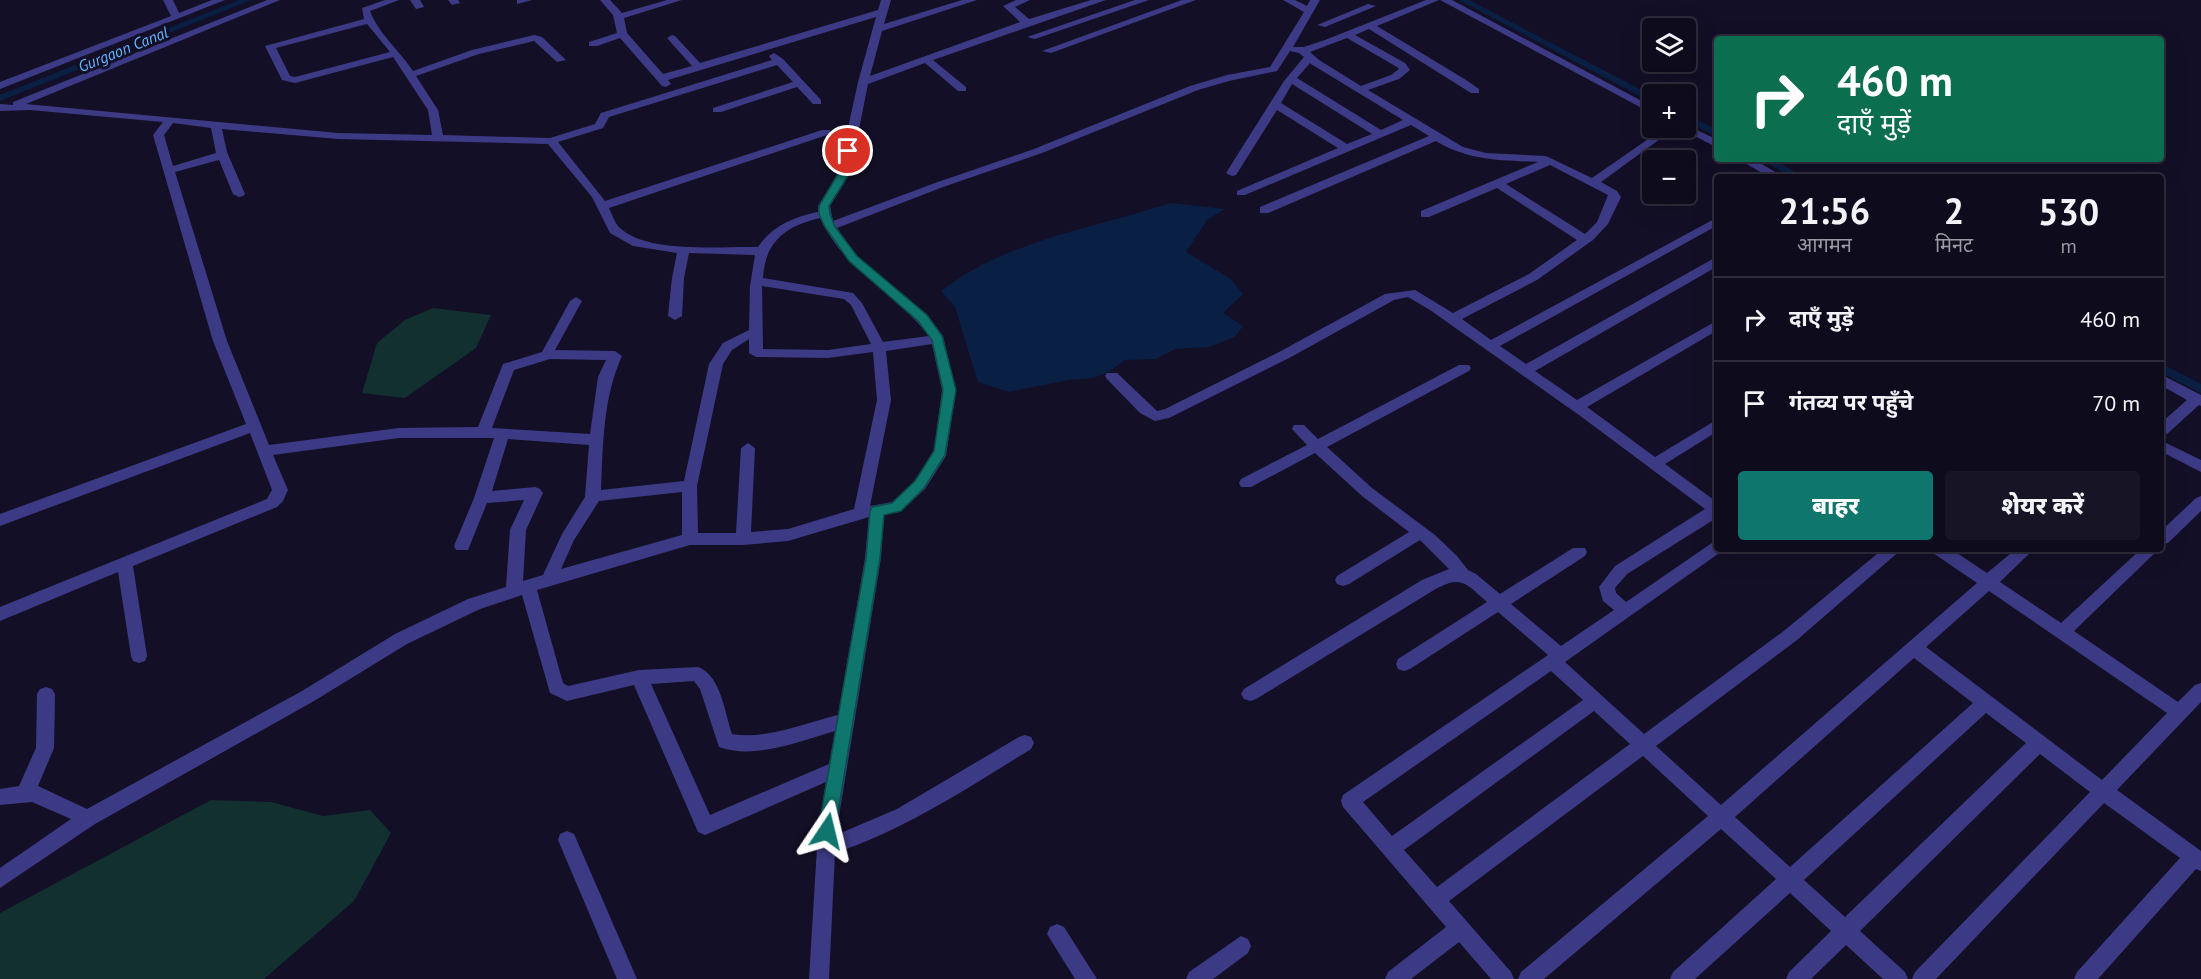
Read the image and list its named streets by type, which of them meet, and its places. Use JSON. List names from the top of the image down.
{
  "water": ["Gurgaon Canal"],
  "page": {
    "map_buttons": ["+", "−"],
    "turn": ["460 m", "दाएँ मुड़ें"],
    "eta": [
      "21:56",
      "आगमन",
      "2",
      "मिनट",
      "530",
      "m"
    ],
    "list": [
      {
        "name": "दाएँ मुड़ें",
        "value": "460 m"
      },
      {
        "name": "गंतव्य पर पहुँचे",
        "value": "70 m"
      }
    ],
    "buttons": ["बाहर", "शेयर करें"]
  }
}
